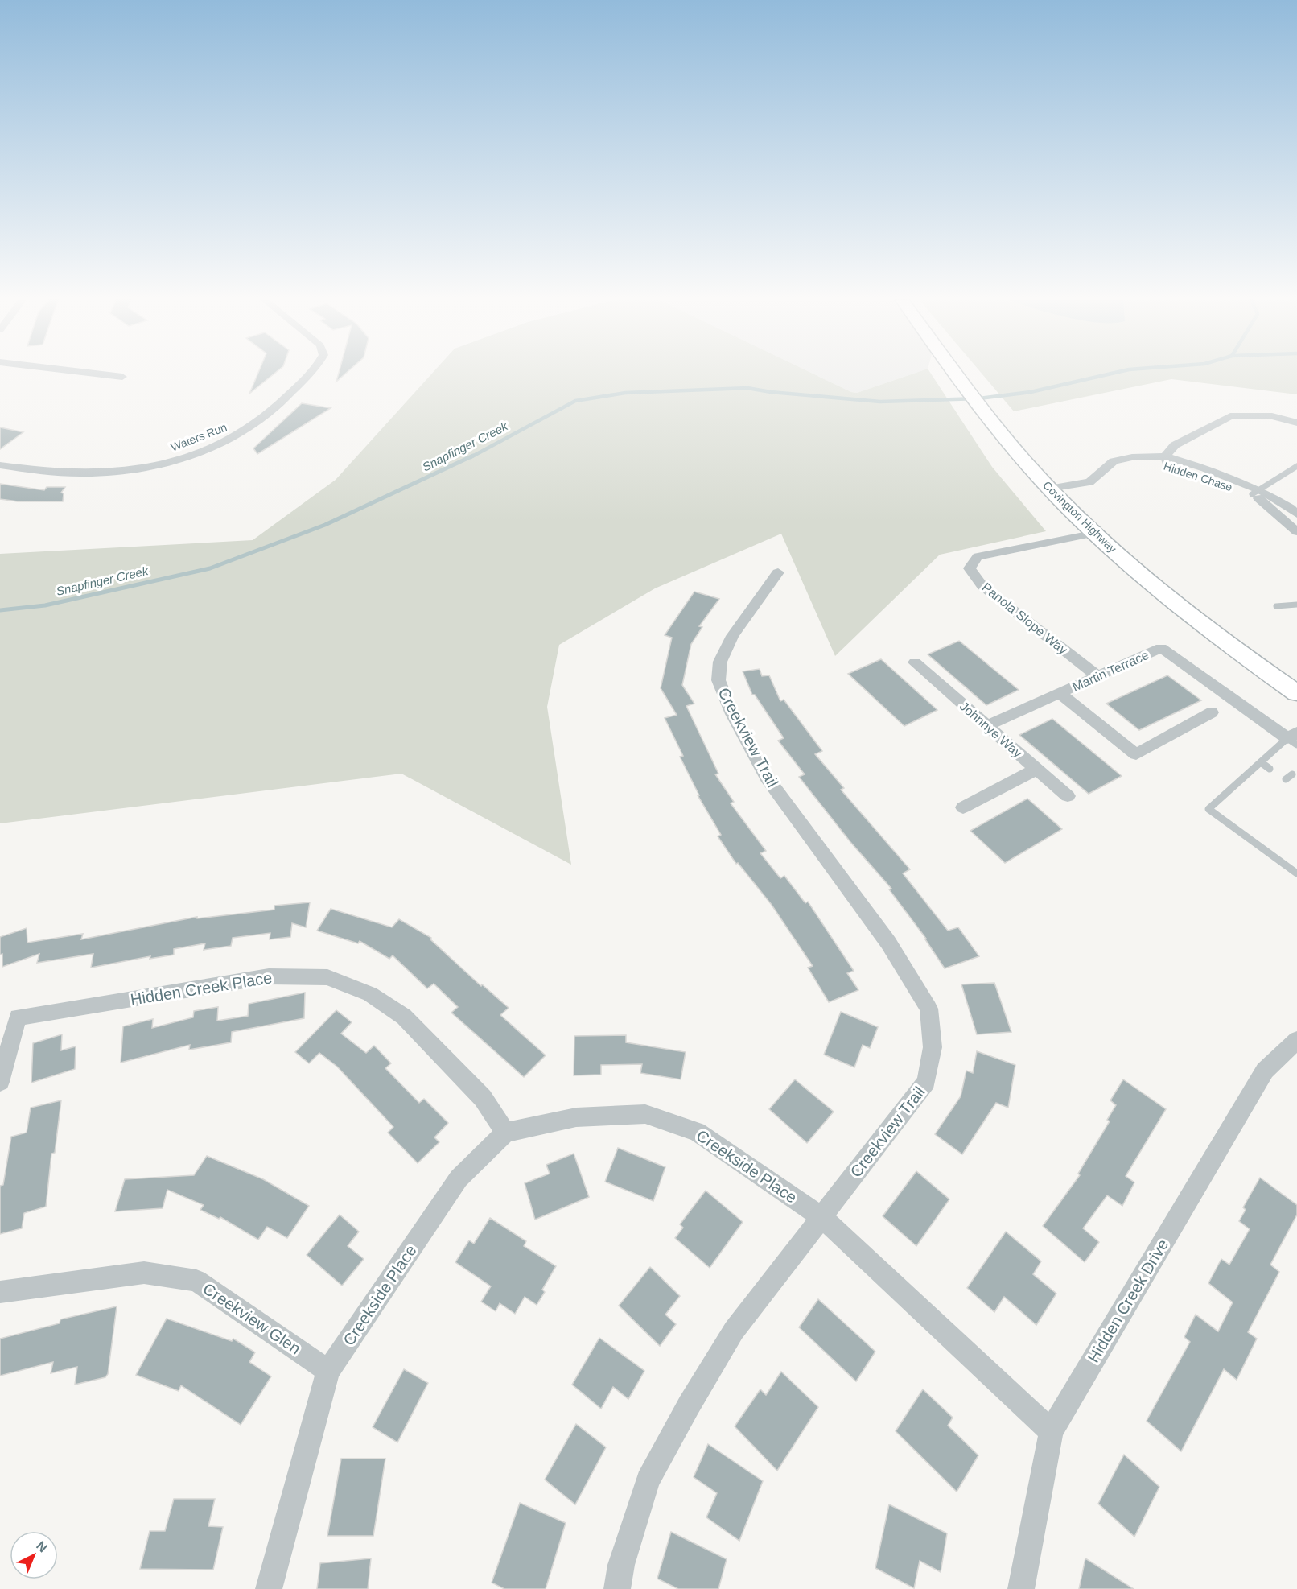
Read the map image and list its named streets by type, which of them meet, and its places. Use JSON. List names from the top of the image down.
{
  "streets": {
    "main road": ["Covington Highway"],
    "street": [
      "Waters Run",
      "Hidden Chase",
      "Panola Slope Way",
      "Martin Terrace",
      "Johnnye Way",
      "Creekview Trail",
      "Hidden Creek Place",
      "Creekside Place",
      "Hidden Creek Drive",
      "Creekview Glen"
    ]
  },
  "crossings": [
    ["Hidden Chase", "Covington Highway"],
    ["Covington Highway", "Panola Slope Way"],
    ["Panola Slope Way", "Martin Terrace"],
    ["Martin Terrace", "Johnnye Way"],
    ["Creekview Trail", "Creekside Place"],
    ["Hidden Creek Place", "Creekside Place"],
    ["Creekside Place", "Hidden Creek Drive"],
    ["Creekside Place", "Creekview Glen"]
  ],
  "water": ["Snapfinger Creek"],
  "north": "top right"
}
